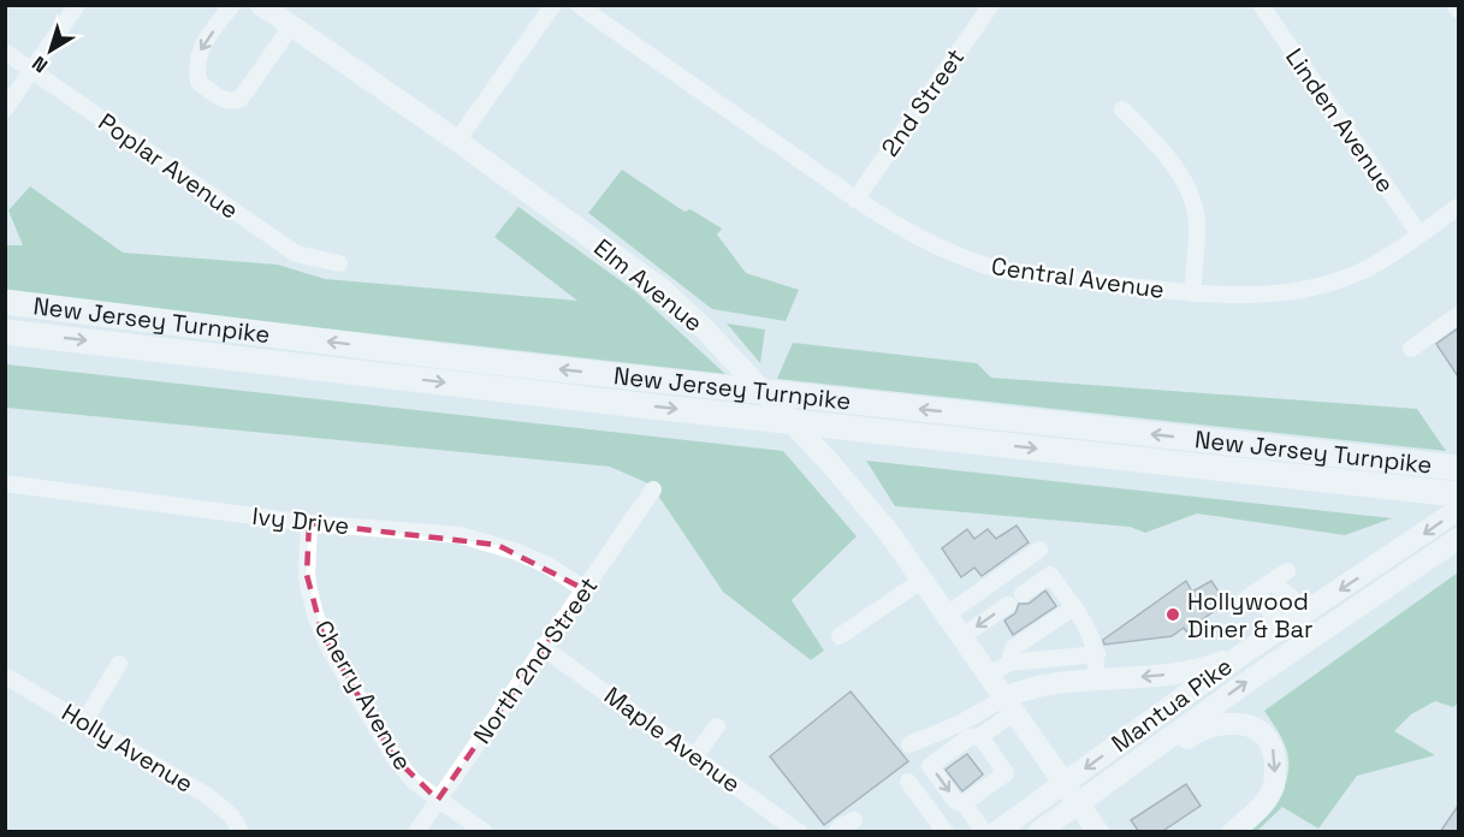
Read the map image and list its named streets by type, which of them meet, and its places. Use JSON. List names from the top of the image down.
{
  "streets": {
    "highway": ["New Jersey Turnpike"],
    "main road": ["Elm Avenue", "Mantua Pike"],
    "street": [
      "2nd Street",
      "Linden Avenue",
      "Poplar Avenue",
      "Central Avenue",
      "Ivy Drive",
      "North 2nd Street",
      "Cherry Avenue",
      "Maple Avenue",
      "Holly Avenue"
    ]
  },
  "crossings": [
    ["2nd Street", "Central Avenue"],
    ["Linden Avenue", "Central Avenue"],
    ["Elm Avenue", "Mantua Pike"],
    ["Ivy Drive", "North 2nd Street"],
    ["Ivy Drive", "Cherry Avenue"],
    ["North 2nd Street", "Cherry Avenue"],
    ["North 2nd Street", "Maple Avenue"]
  ],
  "places": ["Hollywood Diner & Bar"],
  "north": "bottom left"
}
